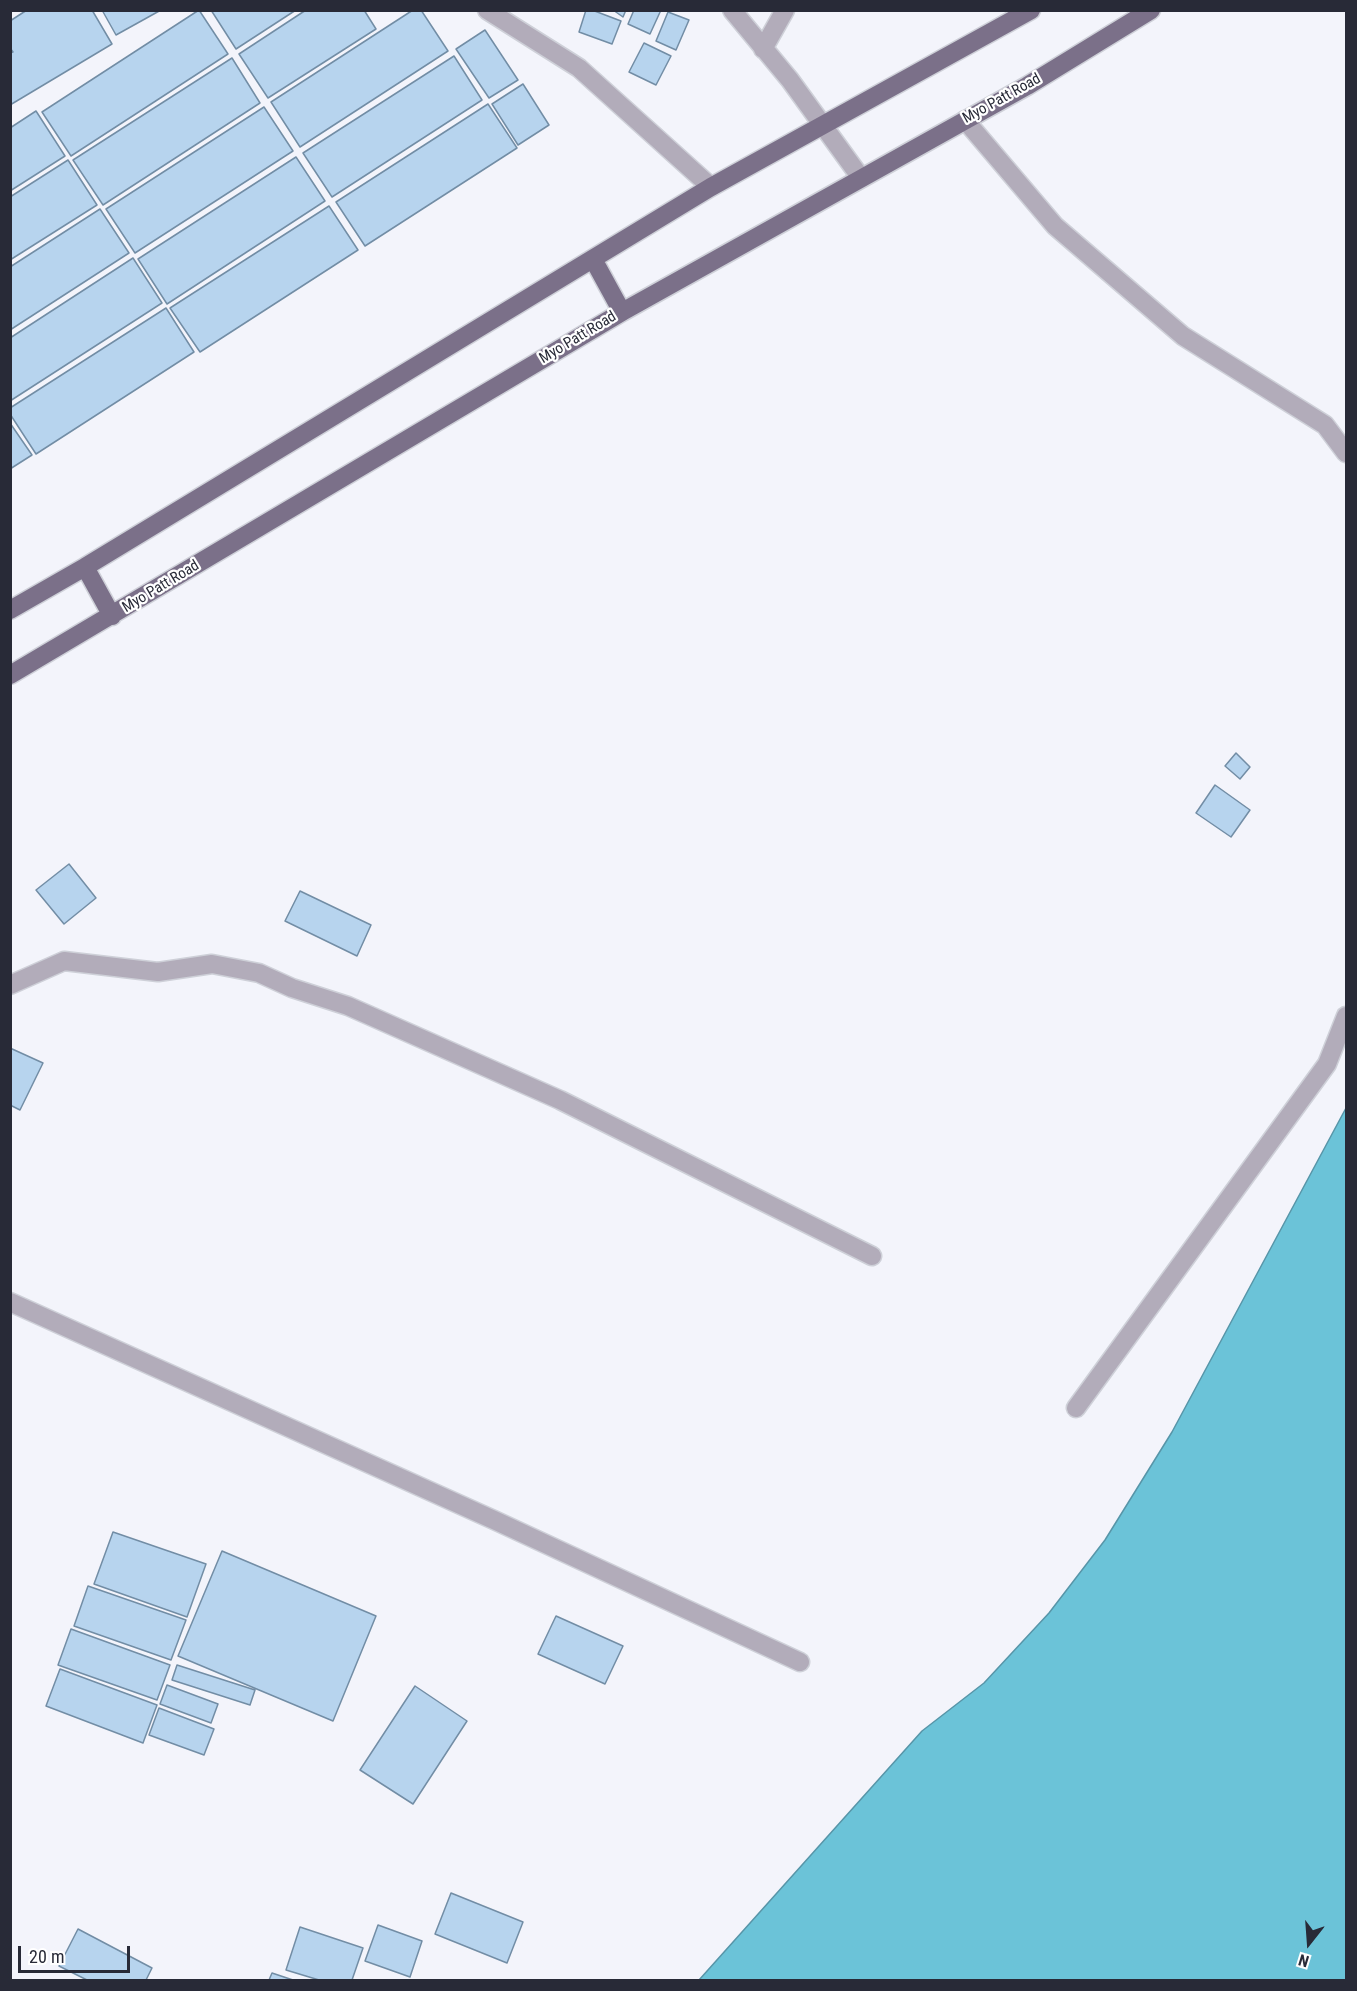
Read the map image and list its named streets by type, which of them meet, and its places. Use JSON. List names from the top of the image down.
{
  "streets": {
    "main road": ["Myo Patt Road"]
  },
  "scale_bar": "20 m",
  "north": "bottom"
}
